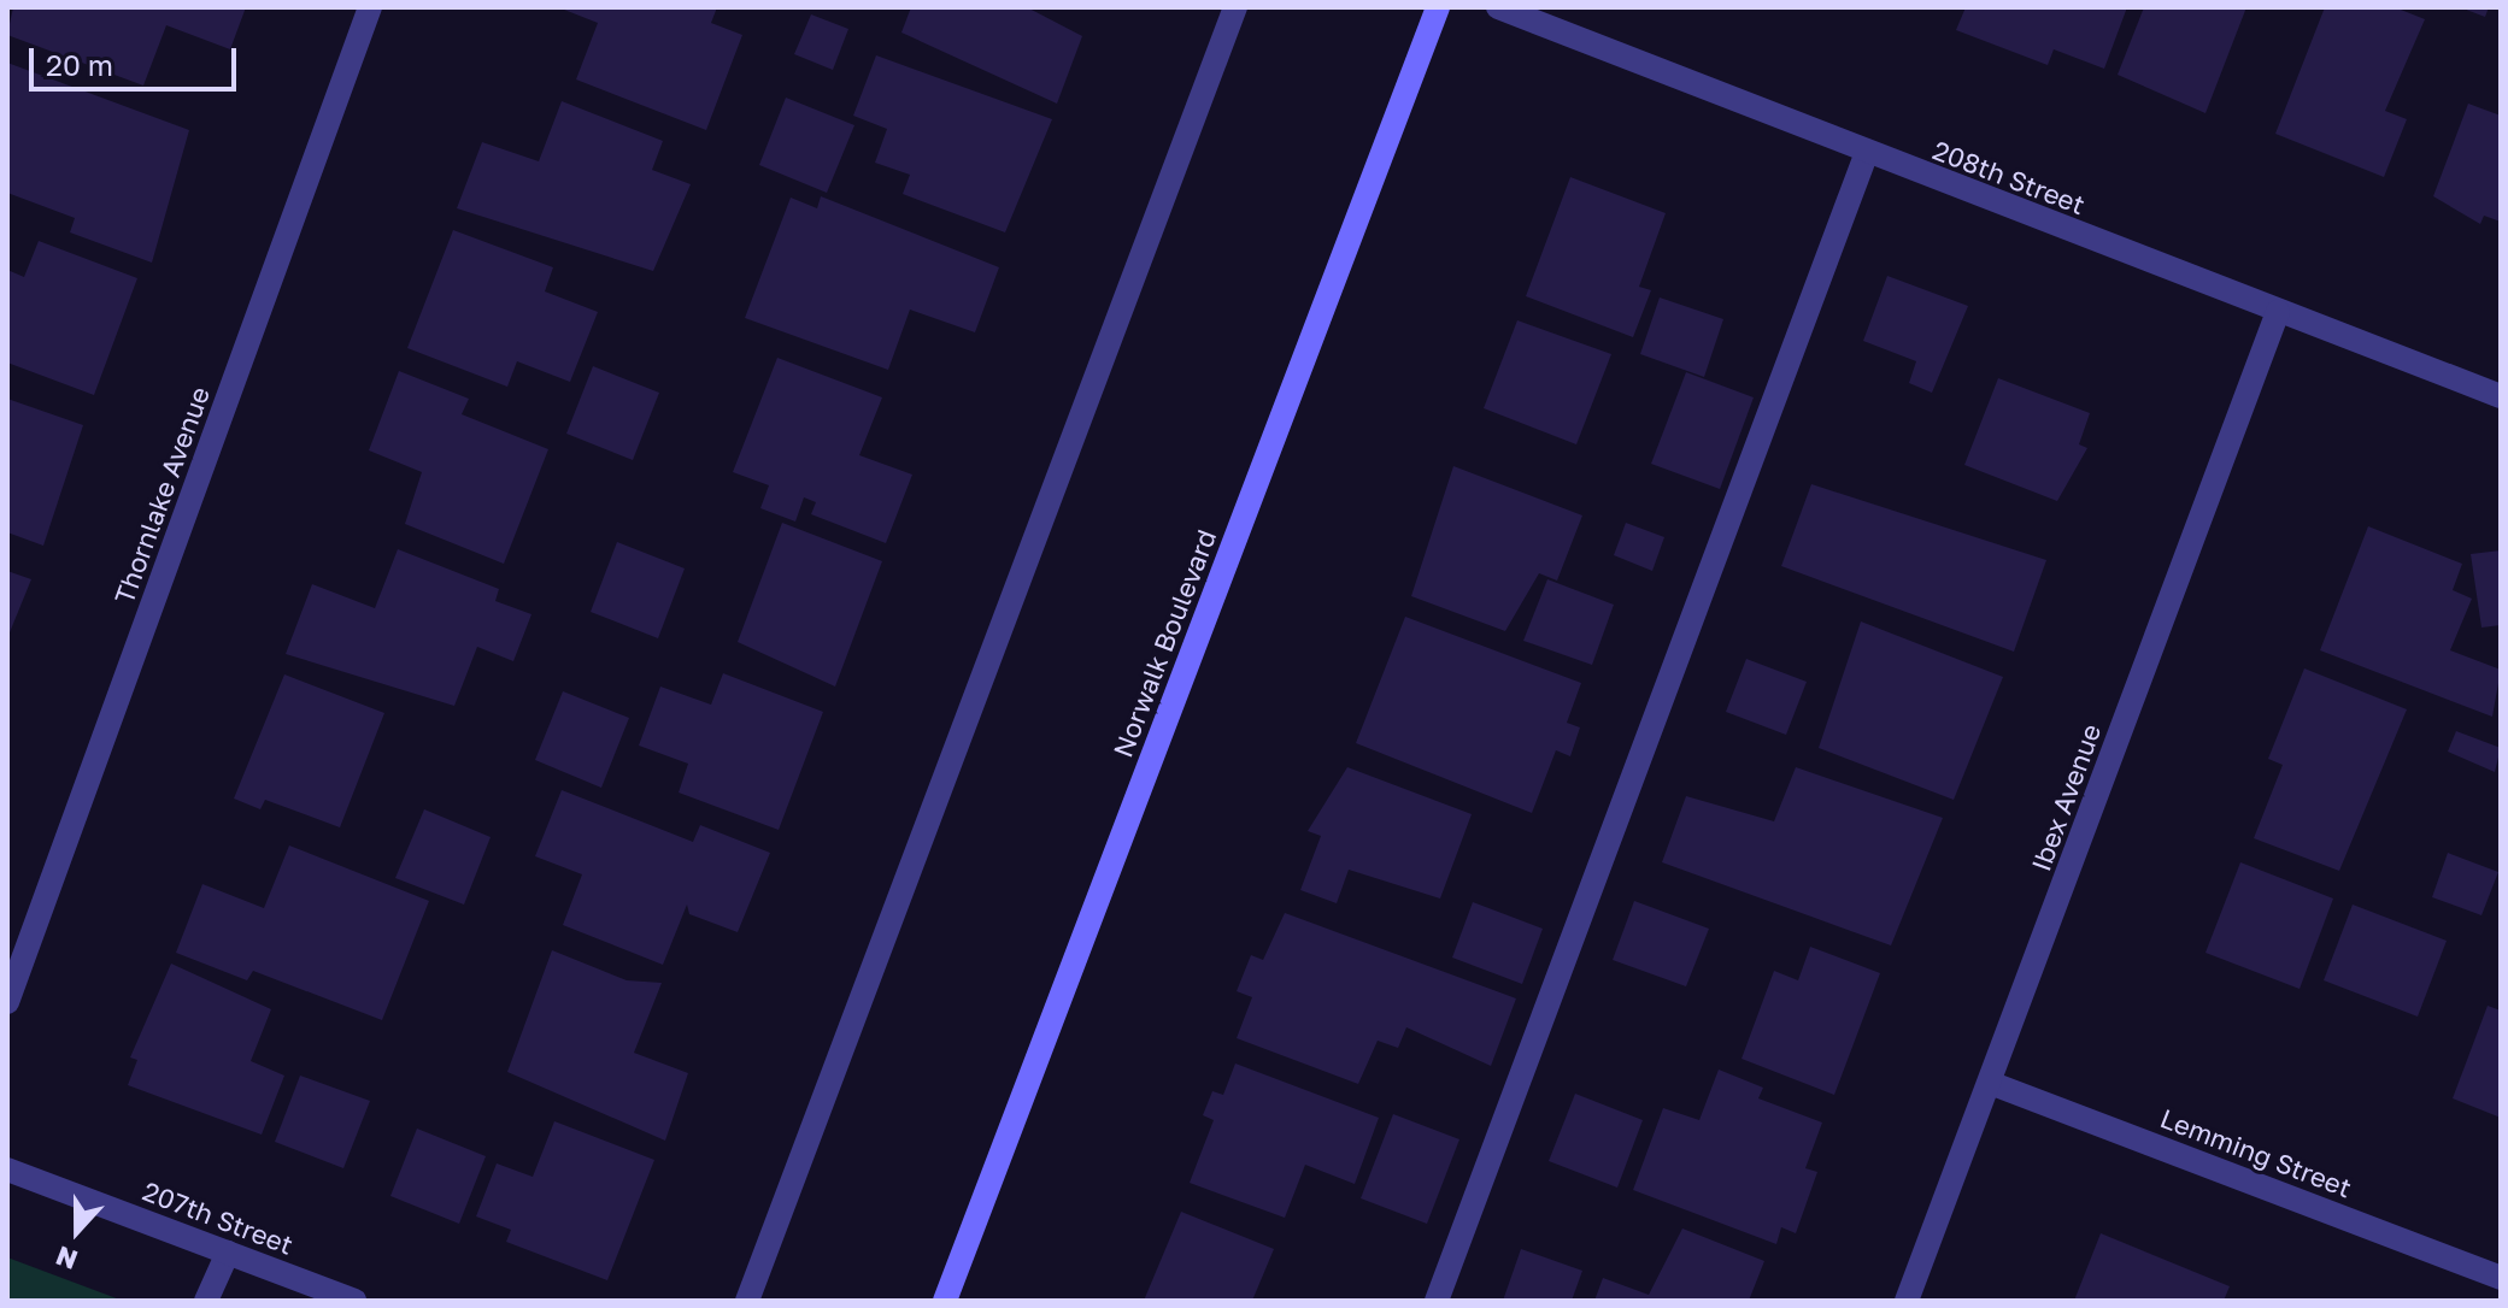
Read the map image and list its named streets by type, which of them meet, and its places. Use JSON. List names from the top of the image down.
{
  "streets": {
    "main road": ["Norwalk Boulevard"],
    "street": [
      "208th Street",
      "Thornlake Avenue",
      "Ibex Avenue",
      "Lemming Street",
      "207th Street"
    ]
  },
  "crossings": [
    ["208th Street", "Ibex Avenue"],
    ["Ibex Avenue", "Lemming Street"]
  ],
  "scale_bar": "20 m",
  "north": "bottom"
}
